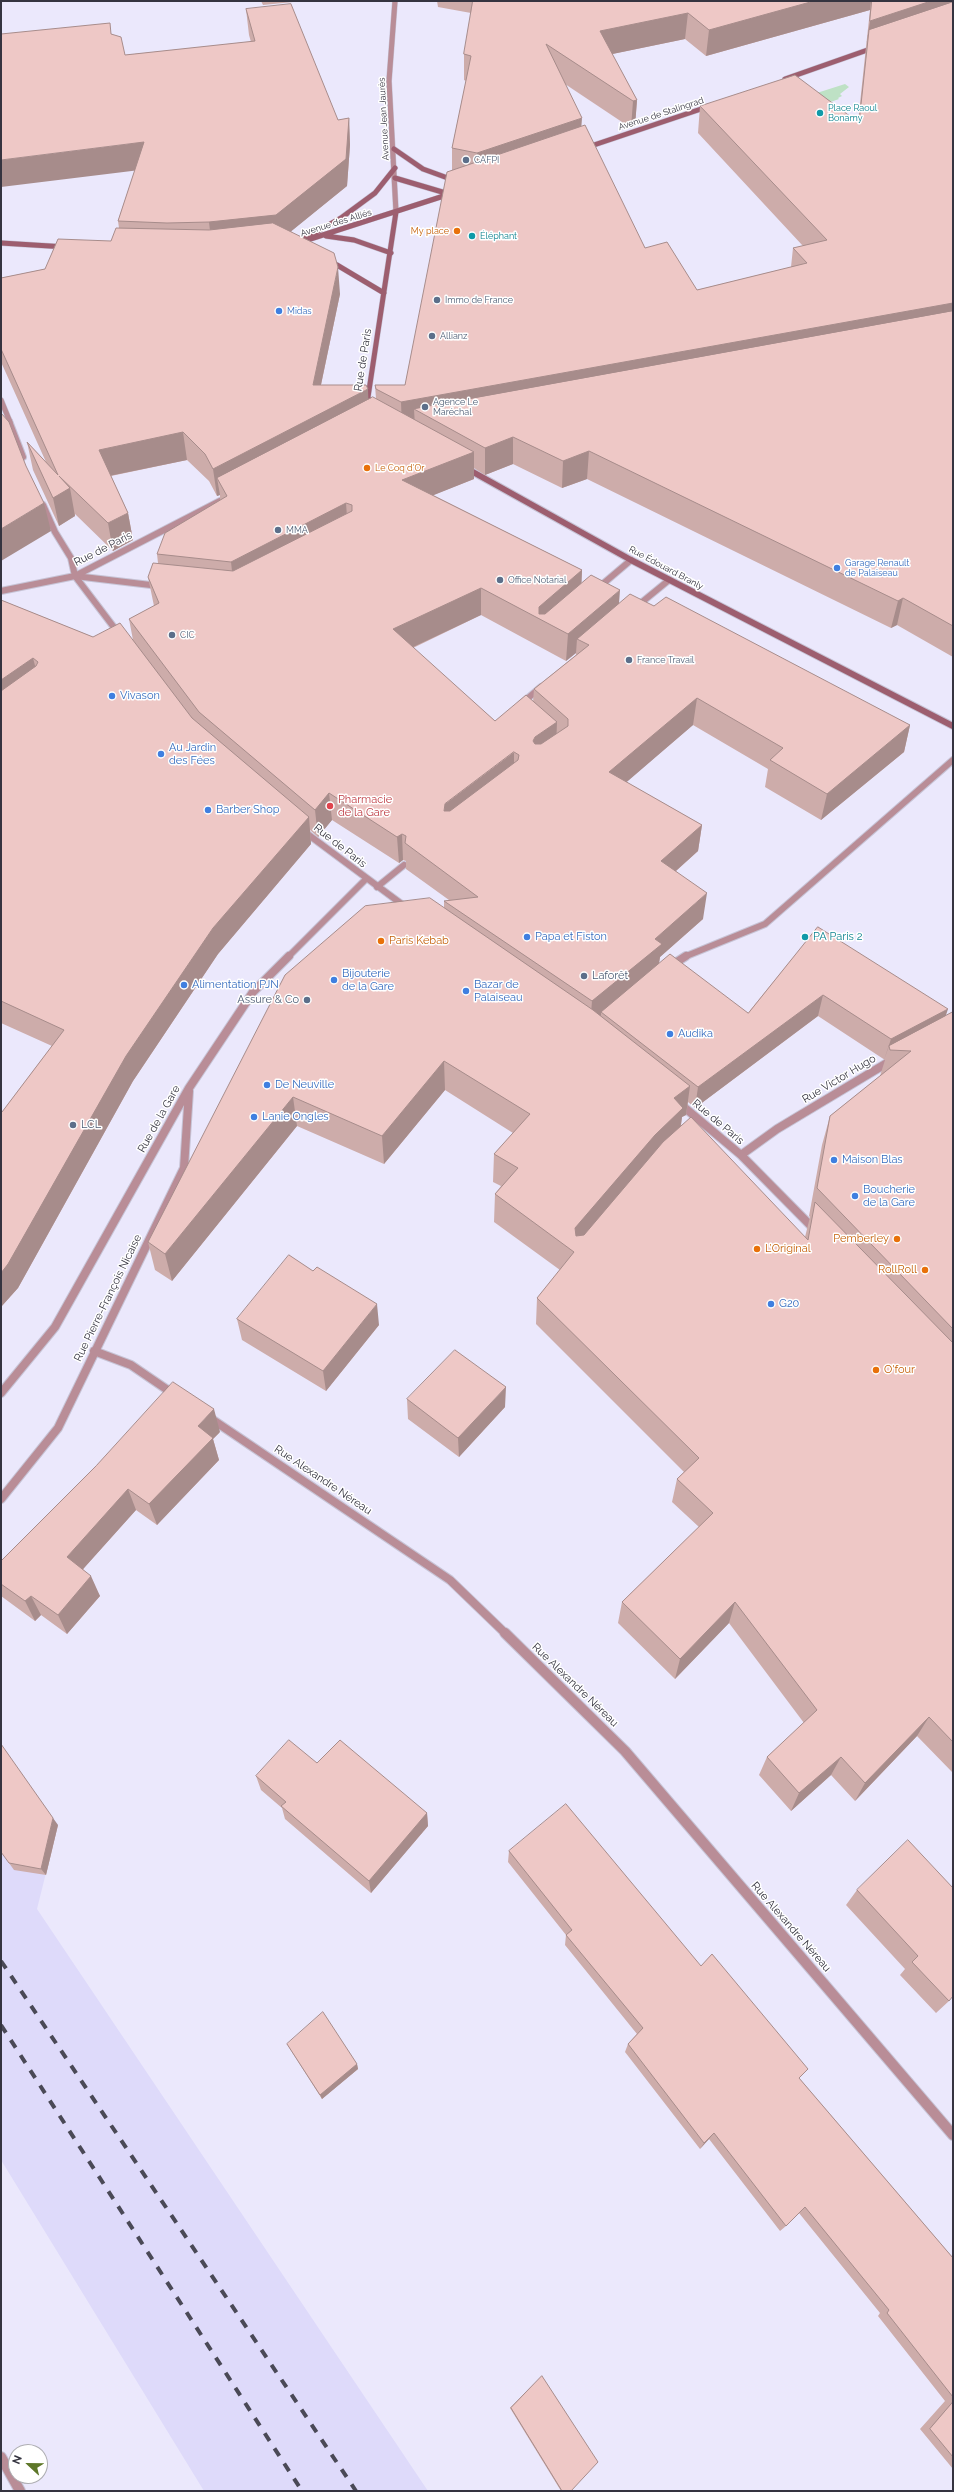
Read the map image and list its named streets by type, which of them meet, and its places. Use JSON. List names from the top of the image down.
{
  "streets": {
    "main road": [
      "Avenue de Stalingrad",
      "Avenue des Alliés",
      "Rue de Paris",
      "Rue Édouard Branly"
    ],
    "street": [
      "Avenue Jean Jaurès",
      "Rue Victor Hugo",
      "Rue de la Gare",
      "Rue Pierre-François Nicaise",
      "Rue Alexandre Néreau"
    ]
  },
  "crossings": [
    ["Avenue Jean Jaurès", "Avenue des Alliés"],
    ["Avenue Jean Jaurès", "Rue de Paris"],
    ["Avenue des Alliés", "Rue de Paris"],
    ["Rue de Paris", "Rue Victor Hugo"],
    ["Rue de Paris", "Rue de la Gare"],
    ["Rue de la Gare", "Rue Pierre-François Nicaise"]
  ],
  "places": [
    "Place Raoul Bonamy",
    "CAFPI",
    "My place",
    "Éléphant",
    "Immo de France",
    "Midas",
    "Allianz",
    "Agence Le Maréchal",
    "Le Coq d'Or",
    "MMA",
    "Garage Renault de Palaiseau",
    "Office Notarial",
    "CIC",
    "France Travail",
    "Vivason",
    "Au Jardin des Fées",
    "Pharmacie de la Gare",
    "Barber Shop",
    "Papa et Fiston",
    "PA Paris 2",
    "Paris Kebab",
    "Laforêt",
    "Bijouterie de la Gare",
    "Alimentation PJN",
    "Bazar de Palaiseau",
    "Assure & Co",
    "Audika",
    "De Neuville",
    "Lanie Ongles",
    "LCL",
    "Maison Blas",
    "Boucherie de la Gare",
    "Pemberley",
    "L’Original",
    "RollRoll",
    "G20",
    "O'four"
  ],
  "north": "left"
}
